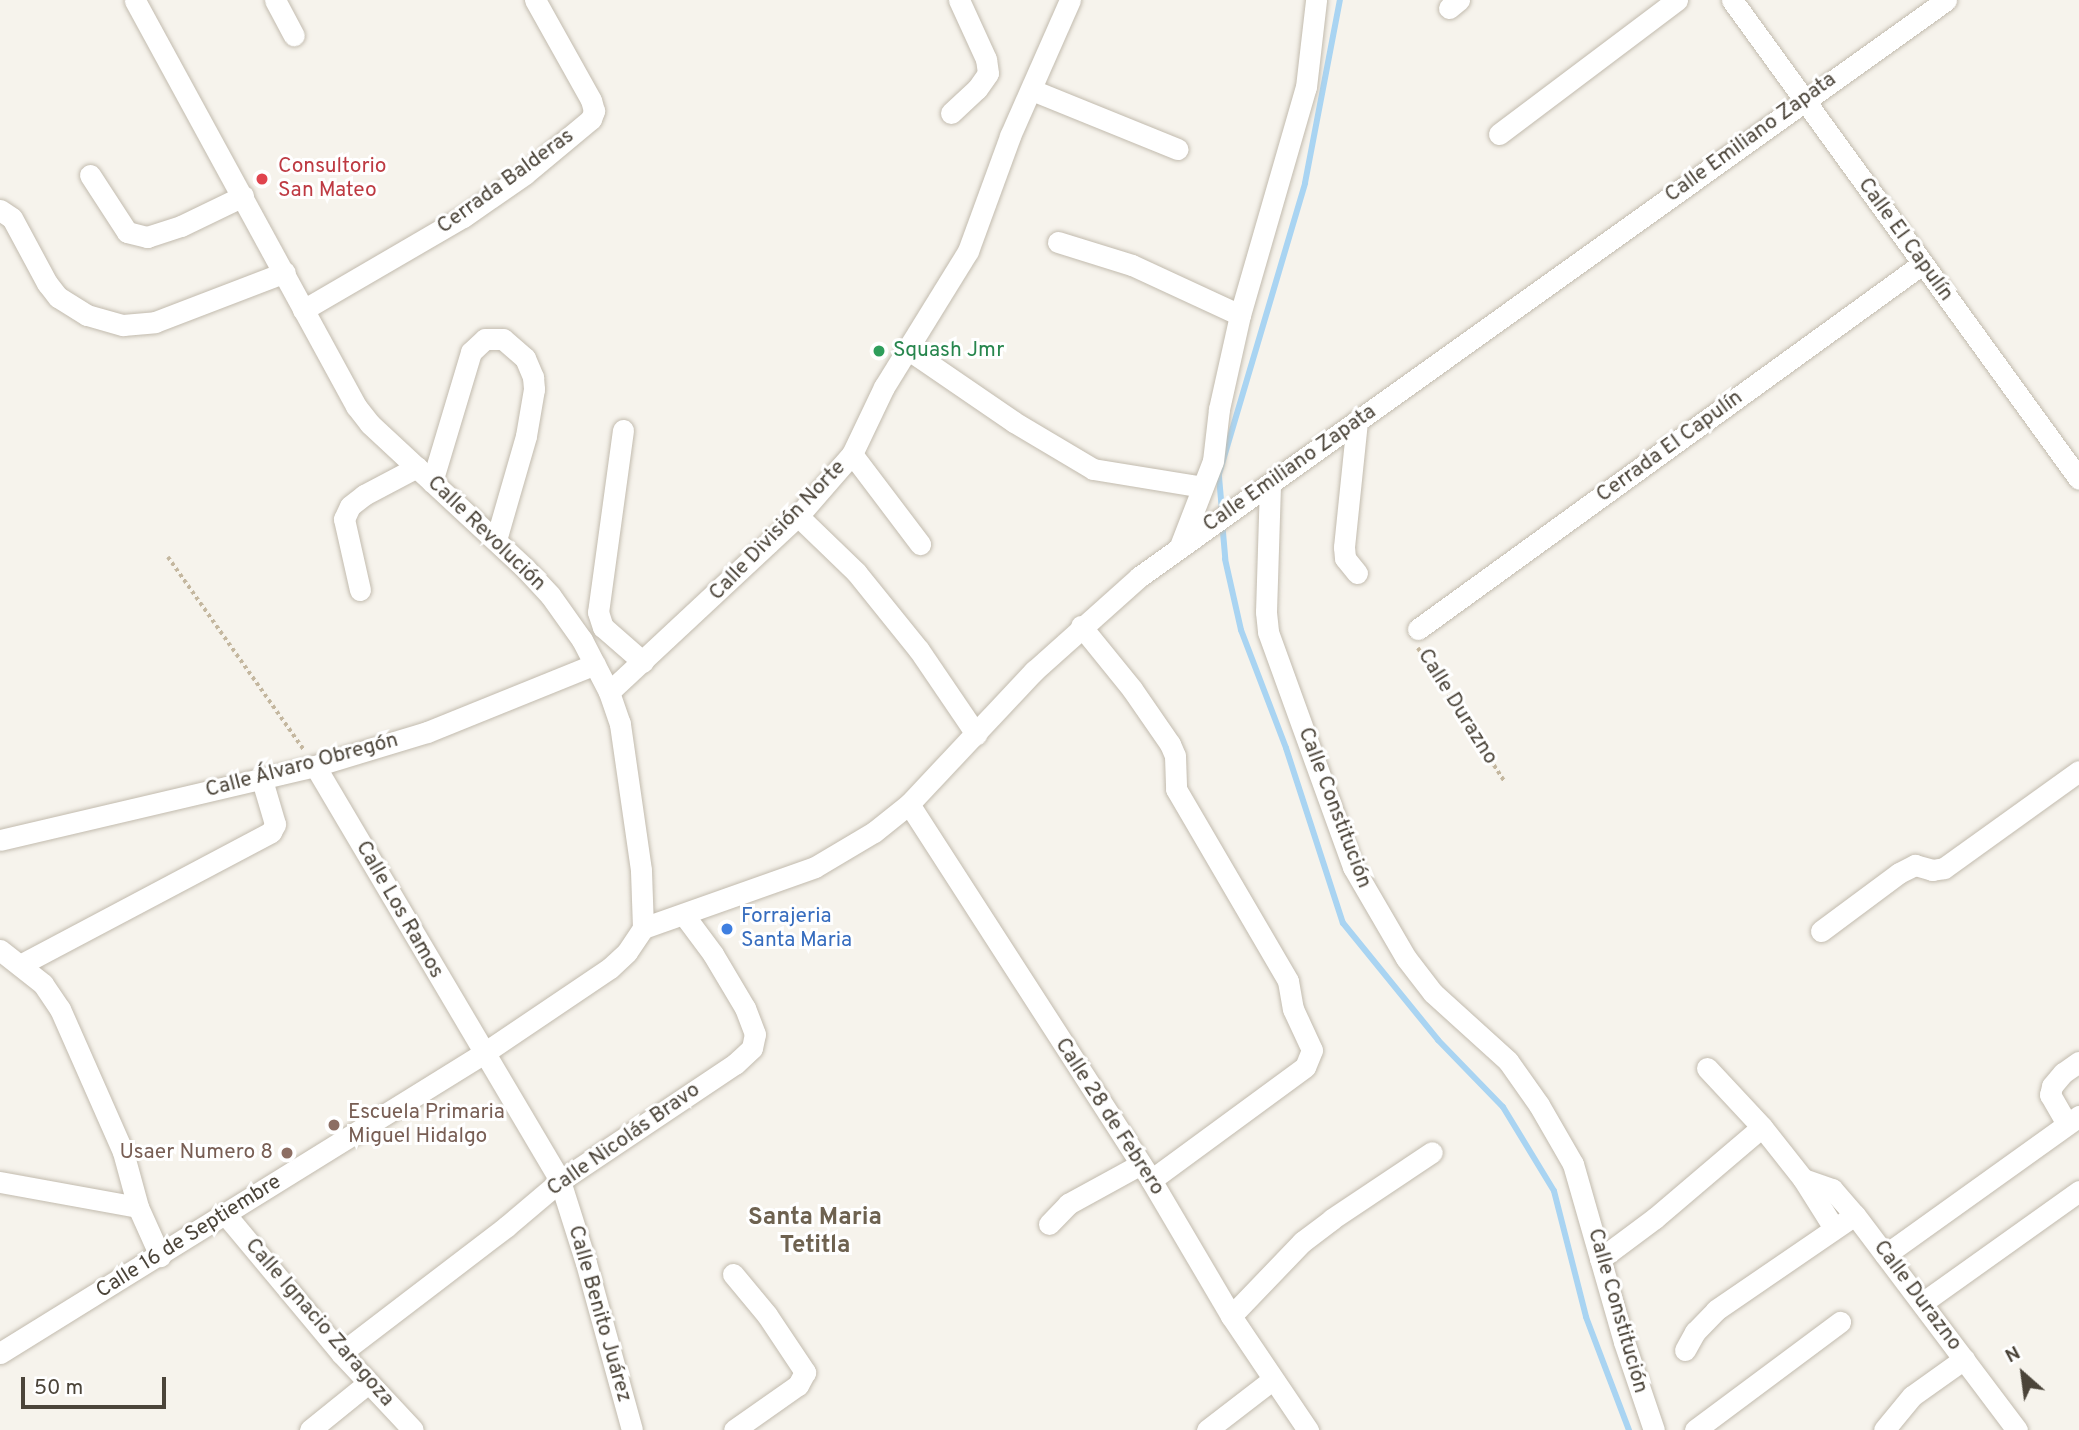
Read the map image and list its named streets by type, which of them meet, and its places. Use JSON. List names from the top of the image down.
{
  "streets": {
    "street": [
      "Calle Emiliano Zapata",
      "Cerrada Balderas",
      "Calle El Capulín",
      "Cerrada El Capulín",
      "Calle División Norte",
      "Calle Revolución",
      "Calle Durazno",
      "Calle Álvaro Obregón",
      "Calle Constitución",
      "Calle Los Ramos",
      "Calle 28 de Febrero",
      "Calle Nicolás Bravo",
      "Calle 16 de Septiembre",
      "Calle Benito Juárez",
      "Calle Ignacio Zaragoza"
    ]
  },
  "crossings": [
    ["Calle Emiliano Zapata", "Calle El Capulín"],
    ["Calle Emiliano Zapata", "Calle Revolución"],
    ["Calle Emiliano Zapata", "Calle Constitución"],
    ["Calle Emiliano Zapata", "Calle 28 de Febrero"],
    ["Calle Emiliano Zapata", "Calle Nicolás Bravo"],
    ["Cerrada Balderas", "Calle Revolución"],
    ["Calle El Capulín", "Cerrada El Capulín"],
    ["Cerrada El Capulín", "Calle Durazno"],
    ["Calle División Norte", "Calle Revolución"],
    ["Calle Revolución", "Calle Álvaro Obregón"],
    ["Calle Álvaro Obregón", "Calle Los Ramos"],
    ["Calle Los Ramos", "Calle 16 de Septiembre"],
    ["Calle Los Ramos", "Calle Benito Juárez"],
    ["Calle Nicolás Bravo", "Calle Benito Juárez"],
    ["Calle Nicolás Bravo", "Calle Ignacio Zaragoza"],
    ["Calle 16 de Septiembre", "Calle Benito Juárez"],
    ["Calle 16 de Septiembre", "Calle Ignacio Zaragoza"]
  ],
  "districts": ["Santa Maria Tetitla"],
  "places": [
    "Consultorio San Mateo",
    "Squash Jmr",
    "Forrajeria Santa Maria",
    "Escuela Primaria Miguel Hidalgo",
    "Usaer Numero 8"
  ],
  "scale_bar": "50 m",
  "north": "top left"
}
